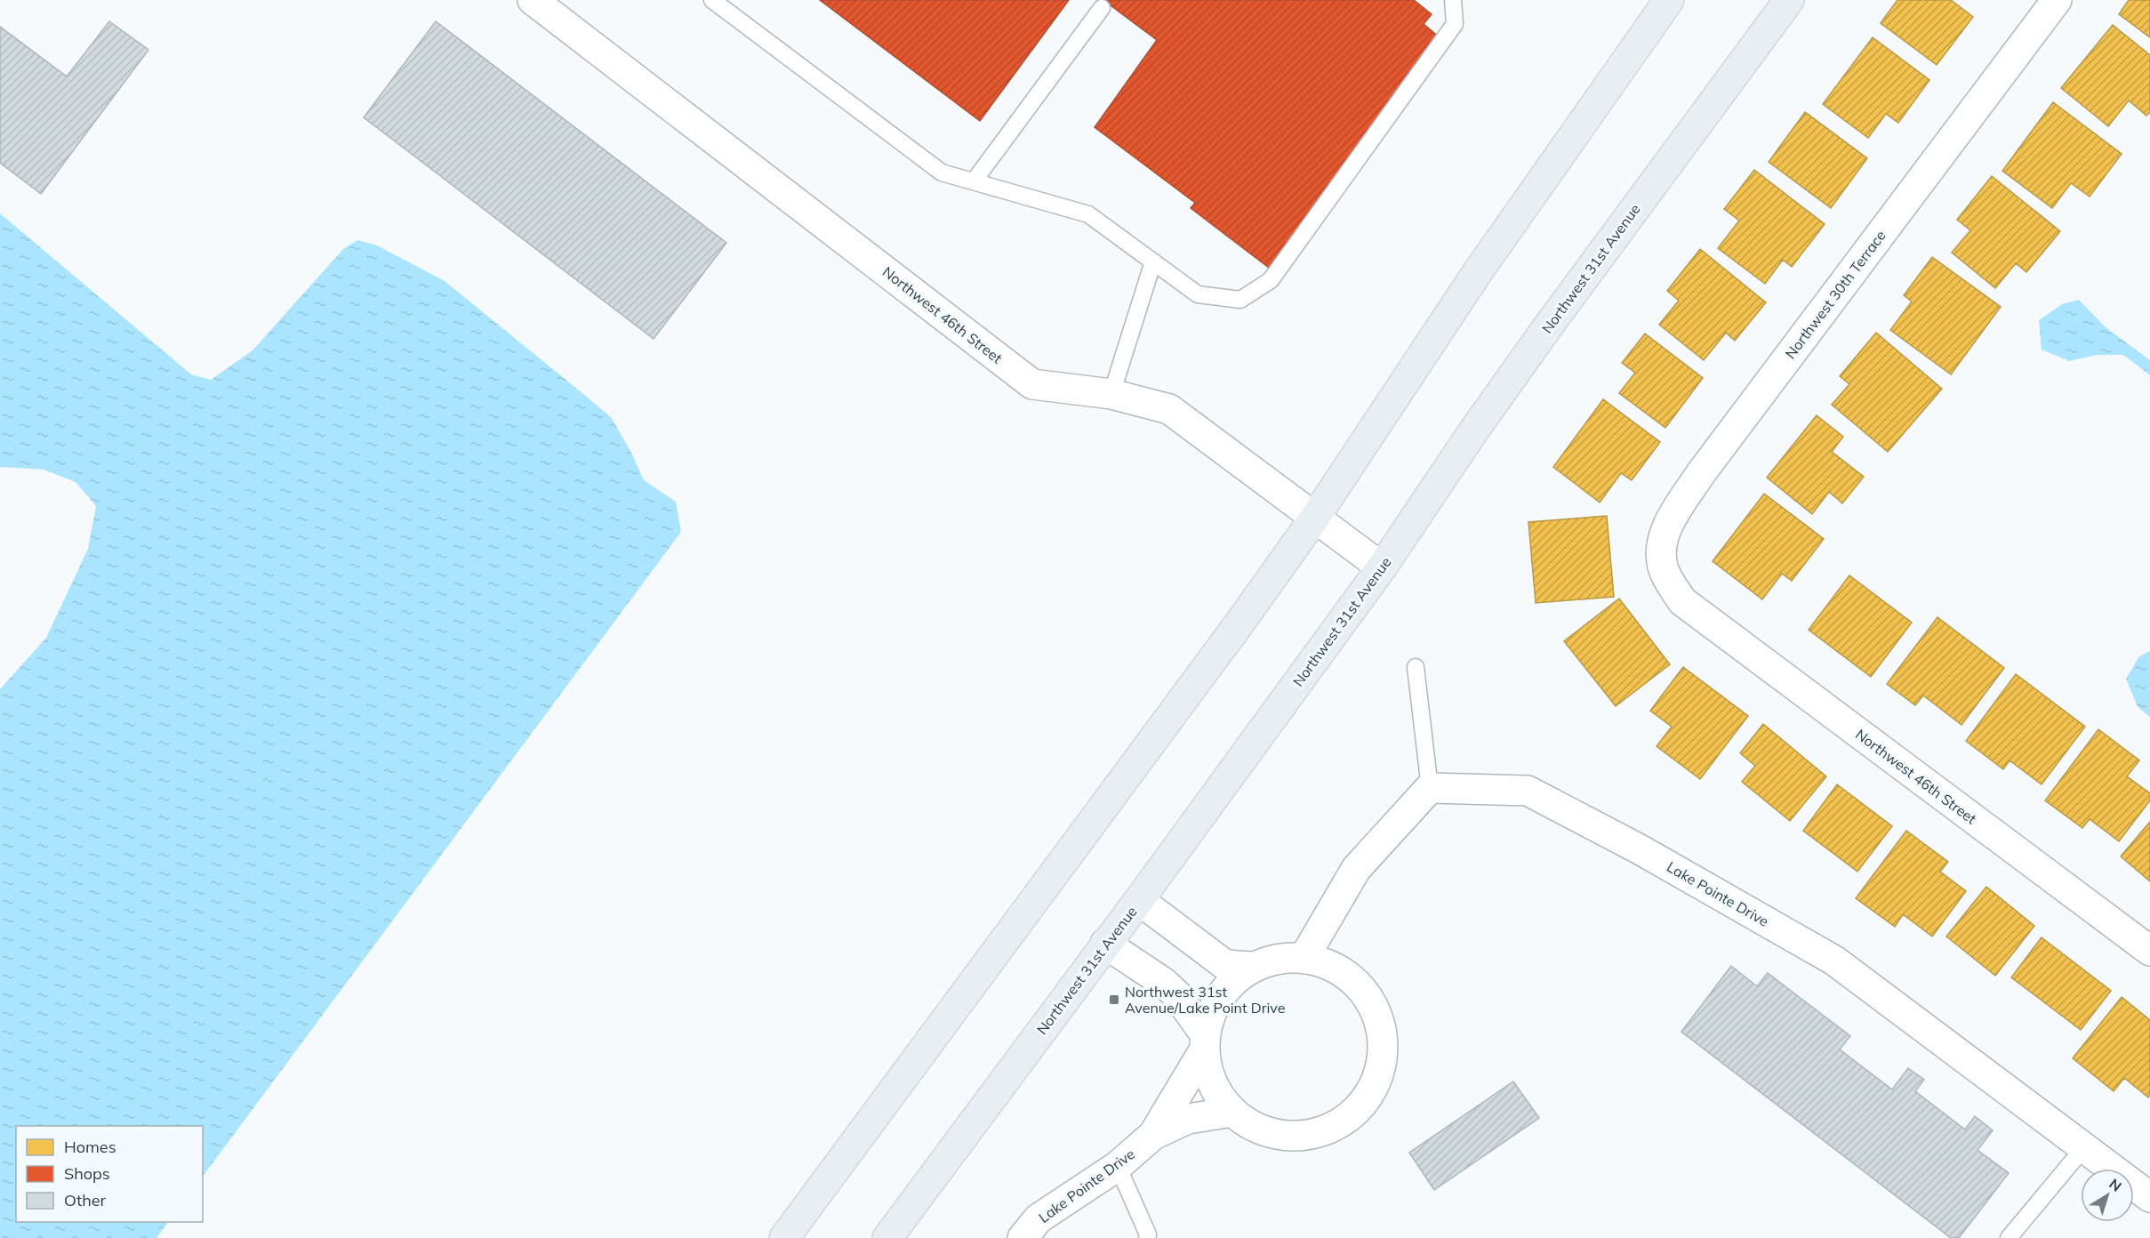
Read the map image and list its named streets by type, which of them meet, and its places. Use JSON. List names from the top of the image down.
{
  "streets": {
    "main road": ["Northwest 31st Avenue"],
    "street": ["Northwest 30th Terrace", "Northwest 46th Street", "Lake Pointe Drive"]
  },
  "crossings": [
    ["Northwest 31st Avenue", "Northwest 46th Street"],
    ["Northwest 30th Terrace", "Northwest 46th Street"]
  ],
  "places": {
    "transit": ["Northwest 31st Avenue/Lake Point Drive"]
  },
  "legend": ["Homes", "Shops", "Other"],
  "north": "top right"
}
